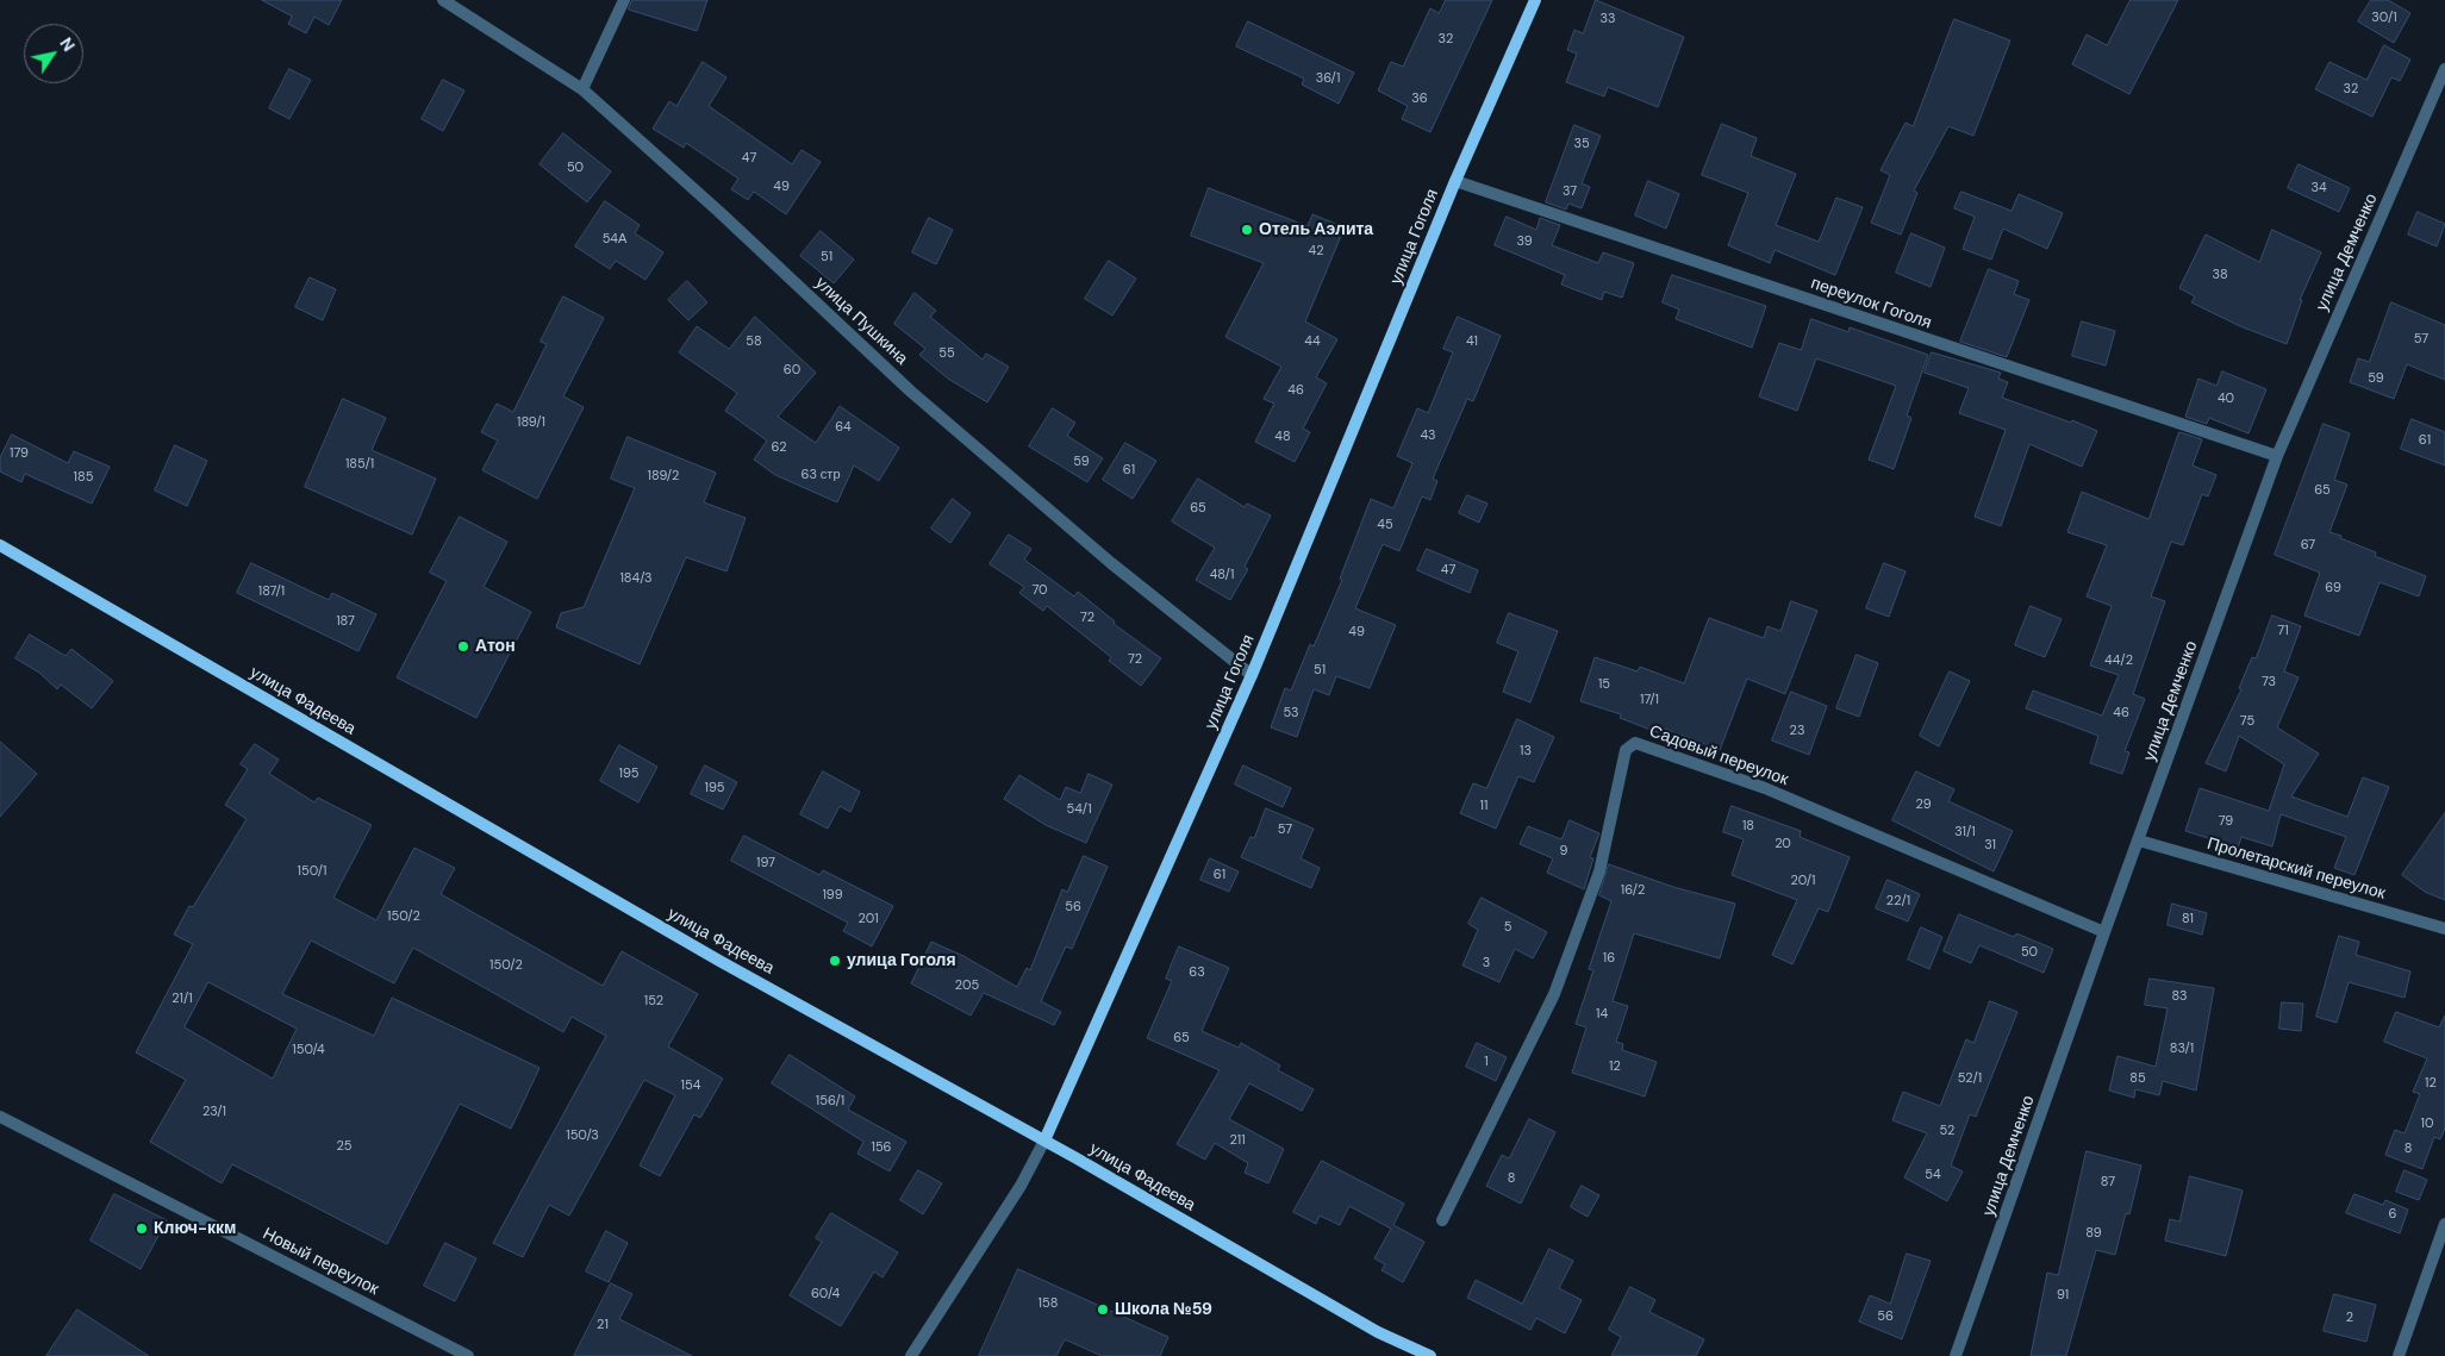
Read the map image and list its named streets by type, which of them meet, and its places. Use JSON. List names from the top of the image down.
{
  "streets": {
    "main road": ["улица Гоголя", "улица Фадеева"],
    "street": [
      "улица Демченко",
      "переулок Гоголя",
      "улица Пушкина",
      "Садовый переулок",
      "Пролетарский переулок",
      "Новый переулок"
    ]
  },
  "crossings": [
    ["улица Гоголя", "переулок Гоголя"],
    ["улица Гоголя", "улица Пушкина"],
    ["улица Гоголя", "улица Фадеева"],
    ["улица Демченко", "переулок Гоголя"],
    ["улица Демченко", "Садовый переулок"],
    ["улица Демченко", "Пролетарский переулок"]
  ],
  "places": [
    "Отель Аэлита",
    "Атон",
    "улица Гоголя",
    "Ключ-ккм",
    "Школа №59"
  ],
  "house_numbers": [
    "30/1",
    "33",
    "32",
    "36/1",
    "32",
    "36",
    "35",
    "47",
    "50",
    "49",
    "34",
    "37",
    "54А",
    "39",
    "42",
    "51",
    "38",
    "57",
    "58",
    "44",
    "41",
    "55",
    "60",
    "59",
    "46",
    "40",
    "189/1",
    "64",
    "43",
    "48",
    "61",
    "62",
    "179",
    "59",
    "185/1",
    "61",
    "63 стр",
    "189/2",
    "185",
    "65",
    "65",
    "45",
    "67",
    "47",
    "48/1",
    "184/3",
    "69",
    "70",
    "187/1",
    "72",
    "187",
    "71",
    "49",
    "72",
    "44/2",
    "51",
    "73",
    "15",
    "17/1",
    "53",
    "46",
    "75",
    "23",
    "13",
    "195",
    "195",
    "29",
    "11",
    "54/1",
    "79",
    "18",
    "57",
    "31/1",
    "20",
    "31",
    "9",
    "197",
    "150/1",
    "61",
    "20/1",
    "16/2",
    "199",
    "22/1",
    "56",
    "150/2",
    "201",
    "81",
    "5",
    "50",
    "16",
    "3",
    "150/2",
    "63",
    "205",
    "83",
    "21/1",
    "152",
    "14",
    "65",
    "83/1",
    "150/4",
    "1",
    "12",
    "52/1",
    "85",
    "12",
    "154",
    "156/1",
    "23/1",
    "10",
    "52",
    "150/3",
    "211",
    "25",
    "156",
    "8",
    "54",
    "8",
    "87",
    "6",
    "89",
    "60/4",
    "91",
    "158",
    "56",
    "2",
    "21"
  ],
  "north": "top right"
}
